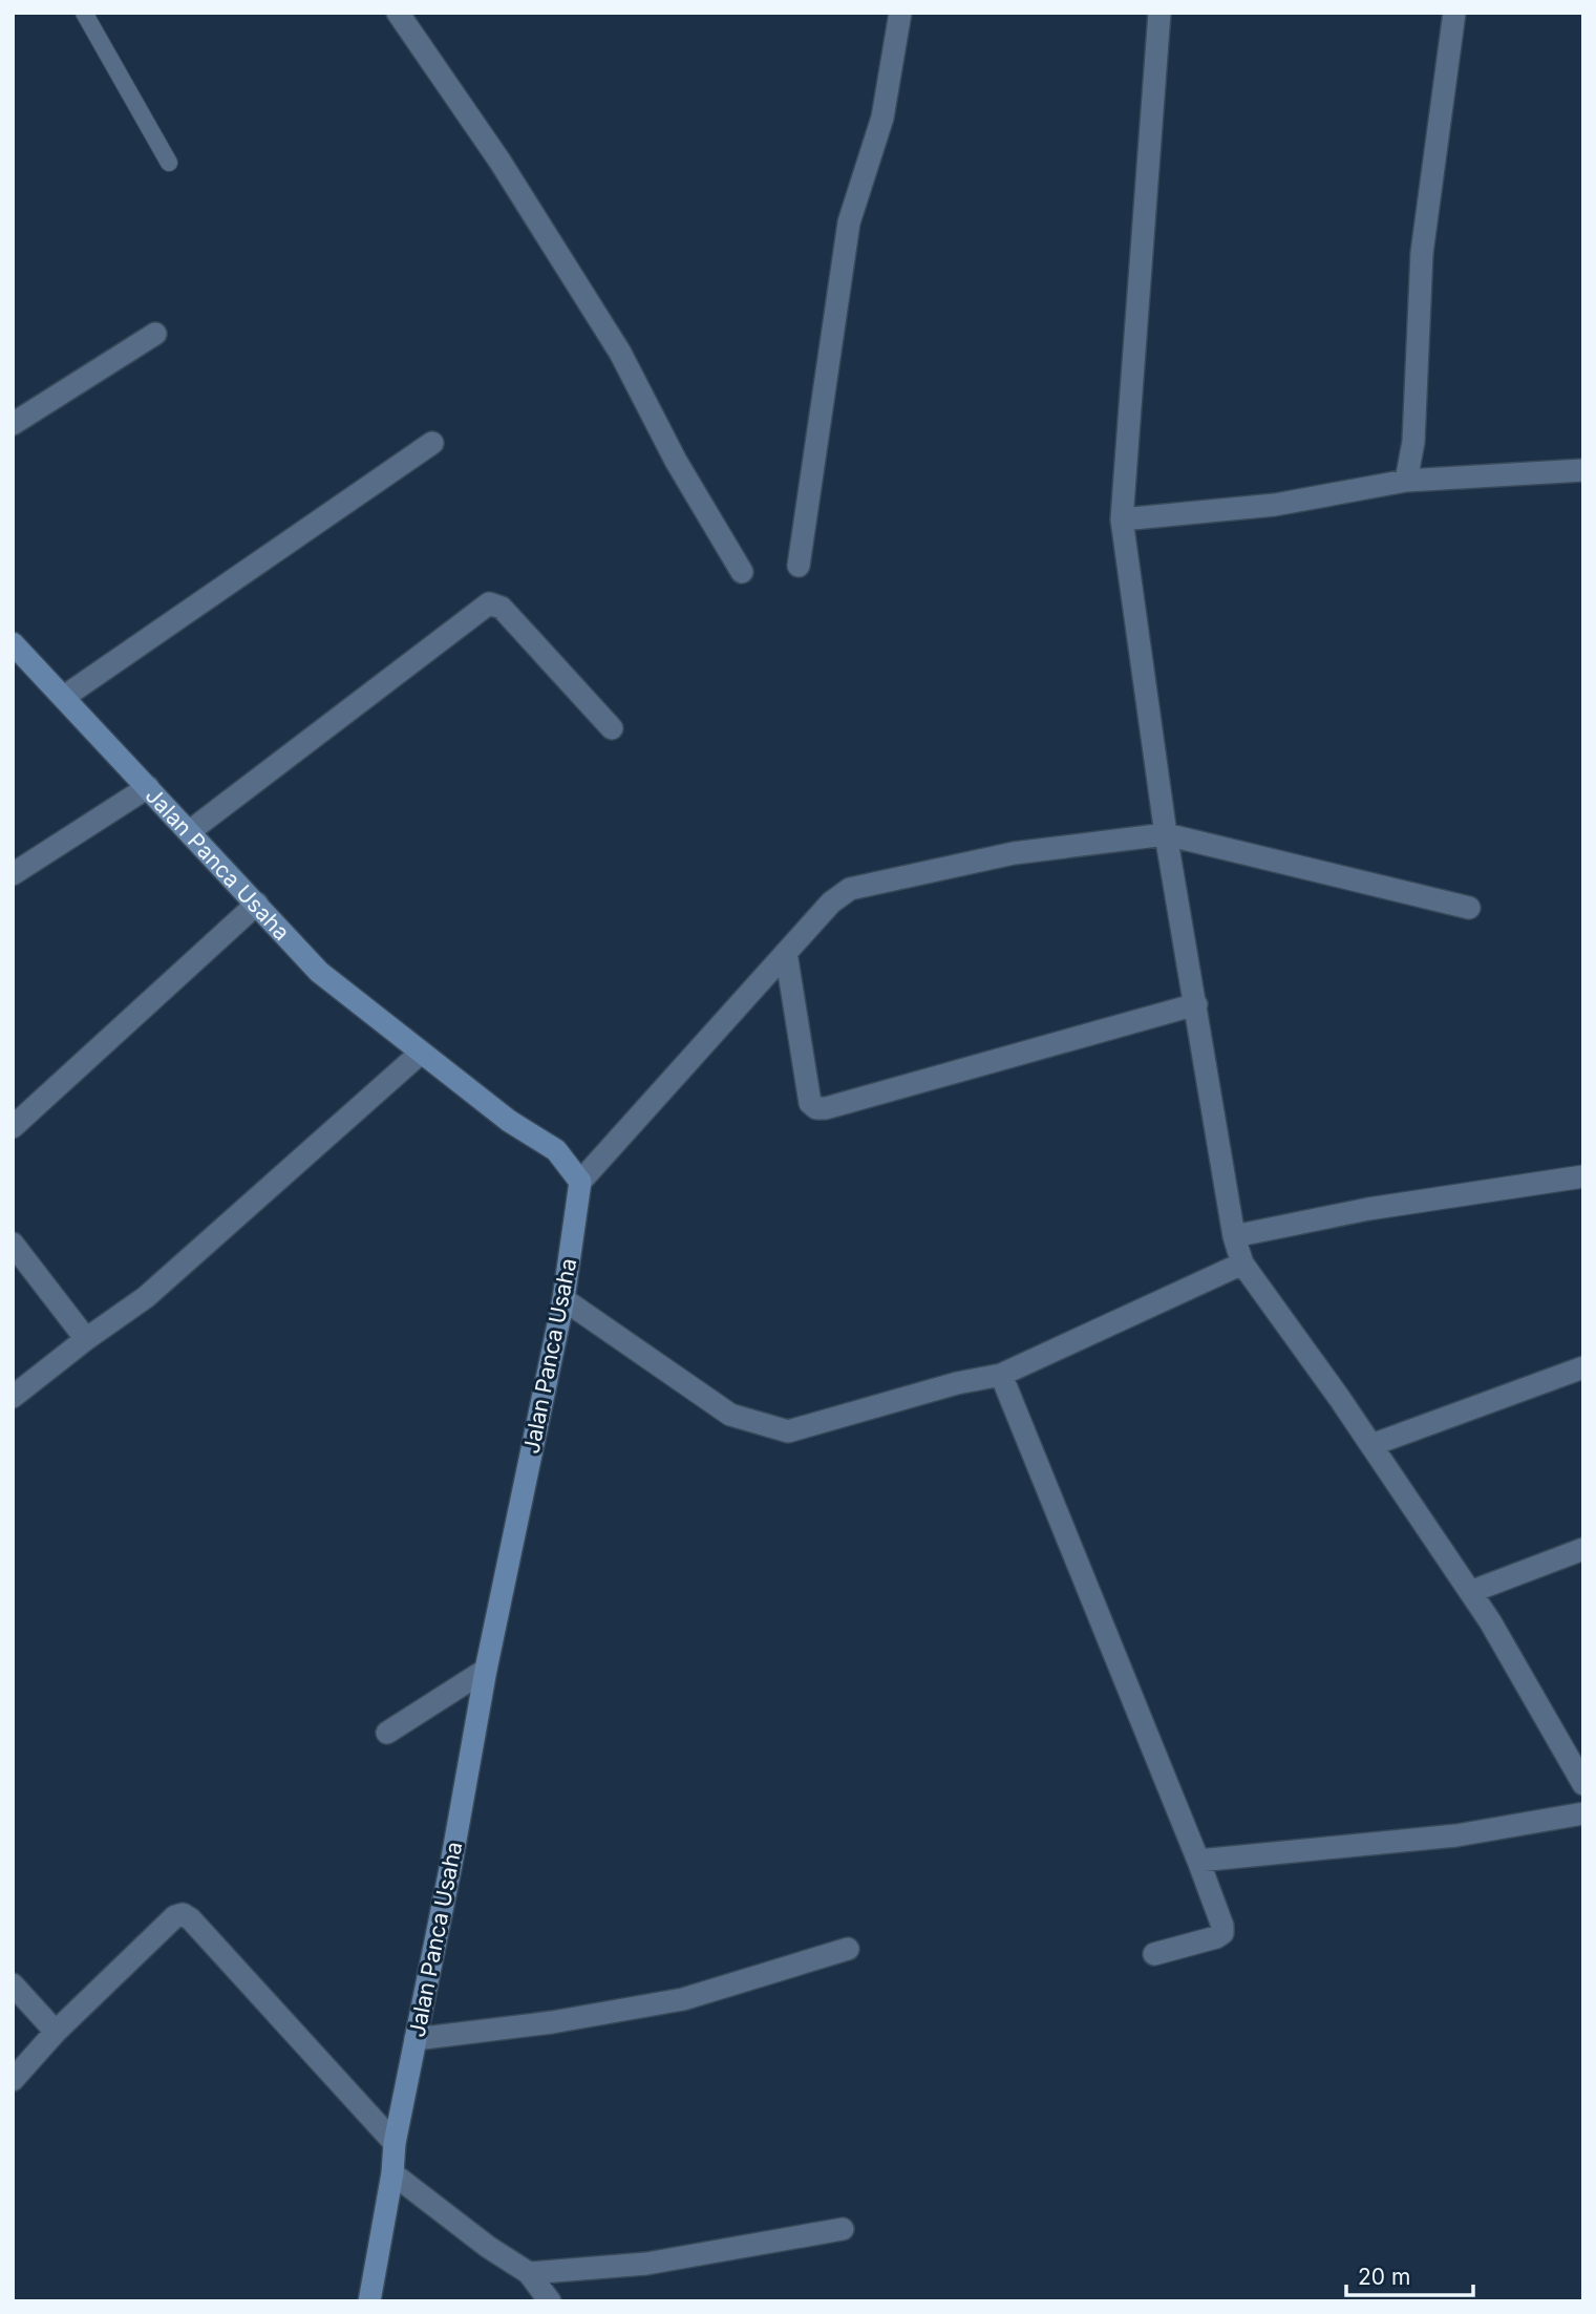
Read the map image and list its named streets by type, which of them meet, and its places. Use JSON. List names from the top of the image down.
{
  "streets": {
    "street": ["Jalan Panca Usaha"]
  },
  "scale_bar": "20 m"
}
